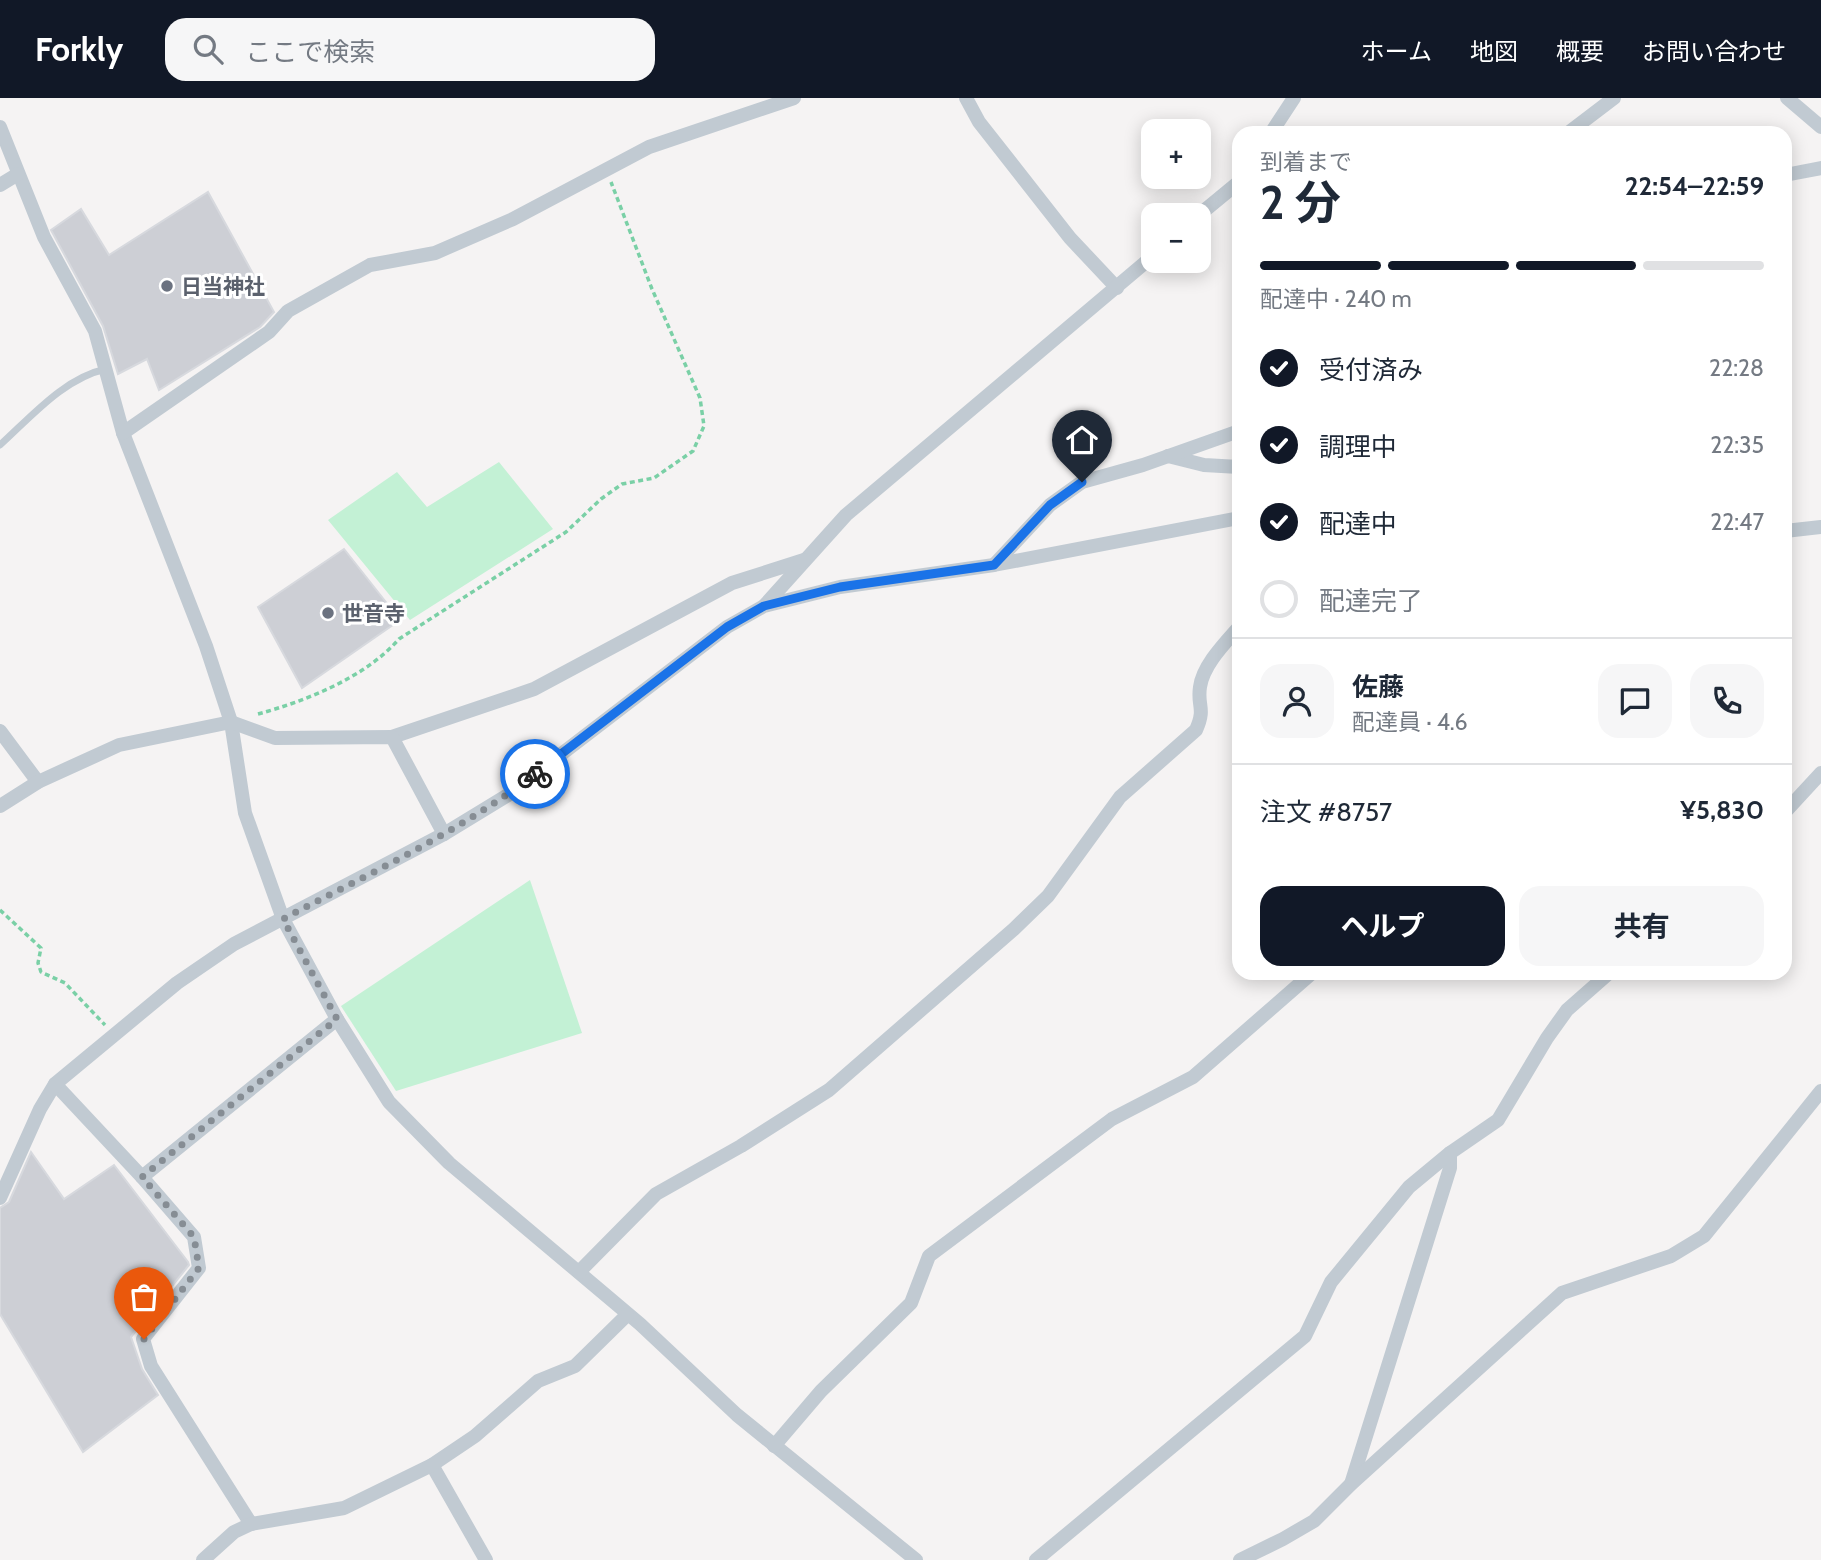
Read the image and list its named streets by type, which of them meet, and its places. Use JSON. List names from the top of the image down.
{
  "places": ["日当神社", "世音寺"],
  "page": {
    "header": "Forkly",
    "search": "ここで検索",
    "nav": [
      "ホーム",
      "地図",
      "概要",
      "お問い合わせ"
    ],
    "map_buttons": ["+", "−"],
    "heading": ["2 分", "到着まで", "22:54–22:59"],
    "panel": [
      "佐藤",
      "配達員 · 4.6",
      "注文 #8757",
      "¥5,830"
    ],
    "bar": "配達中 · 240 m",
    "list": [
      ["受付済み", "22:28"],
      ["調理中", "22:35"],
      ["配達中", "22:47"],
      "配達完了"
    ],
    "buttons": ["ヘルプ", "共有"]
  }
}
